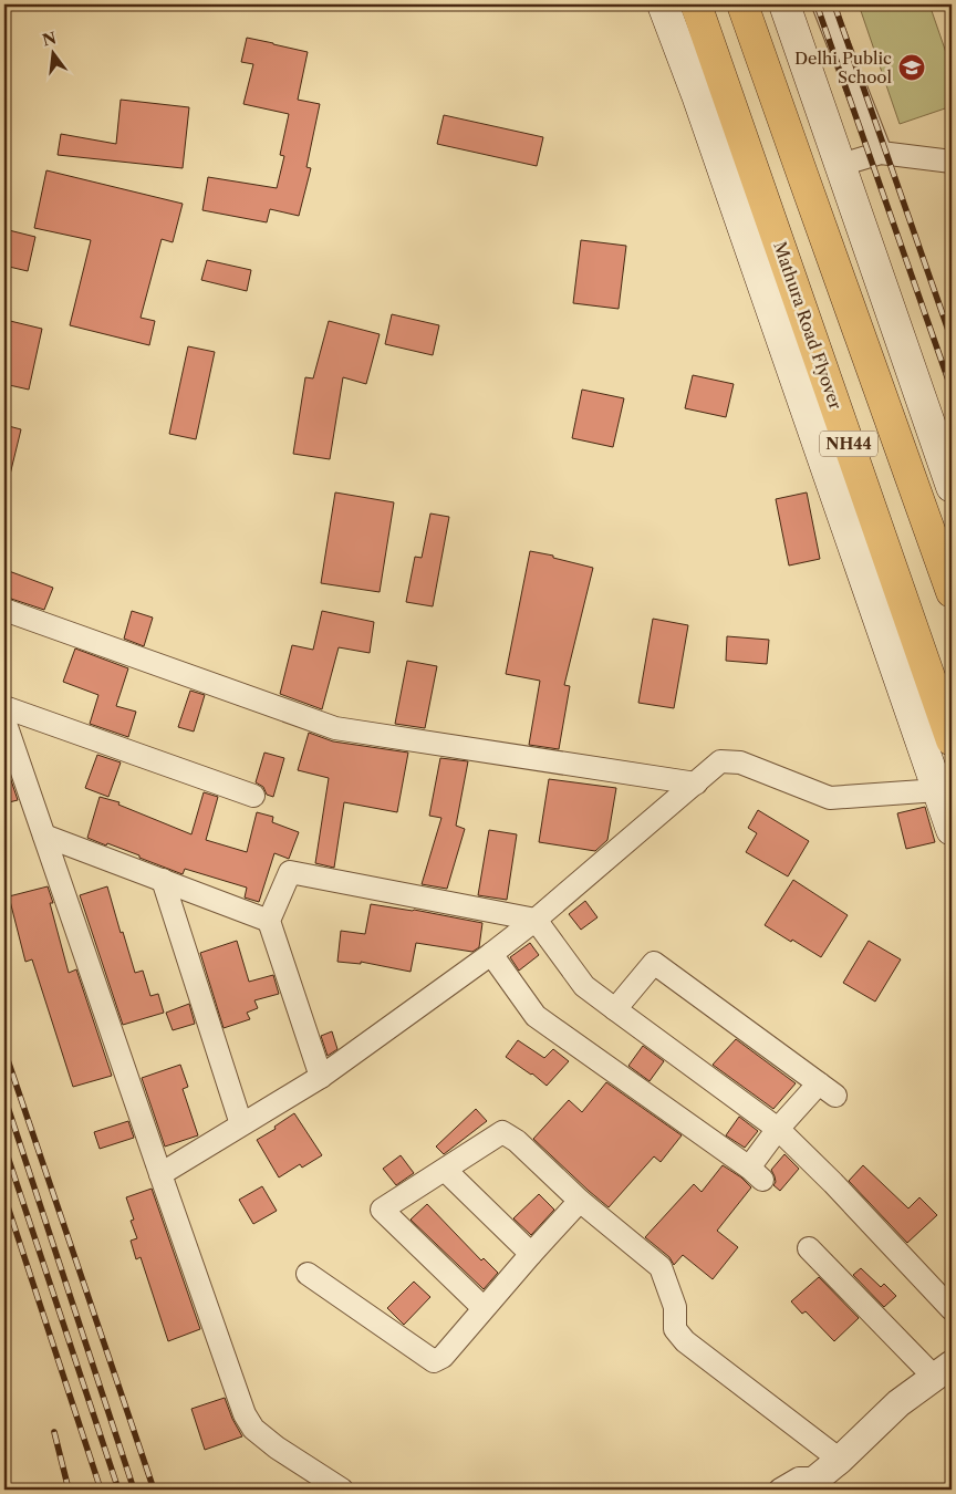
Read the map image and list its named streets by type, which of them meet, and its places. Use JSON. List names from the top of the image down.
{
  "streets": {
    "highway": ["Mathura Road Flyover", "NH44"]
  },
  "places": {
    "school or university": ["Delhi Public School"]
  },
  "north": "top"
}
